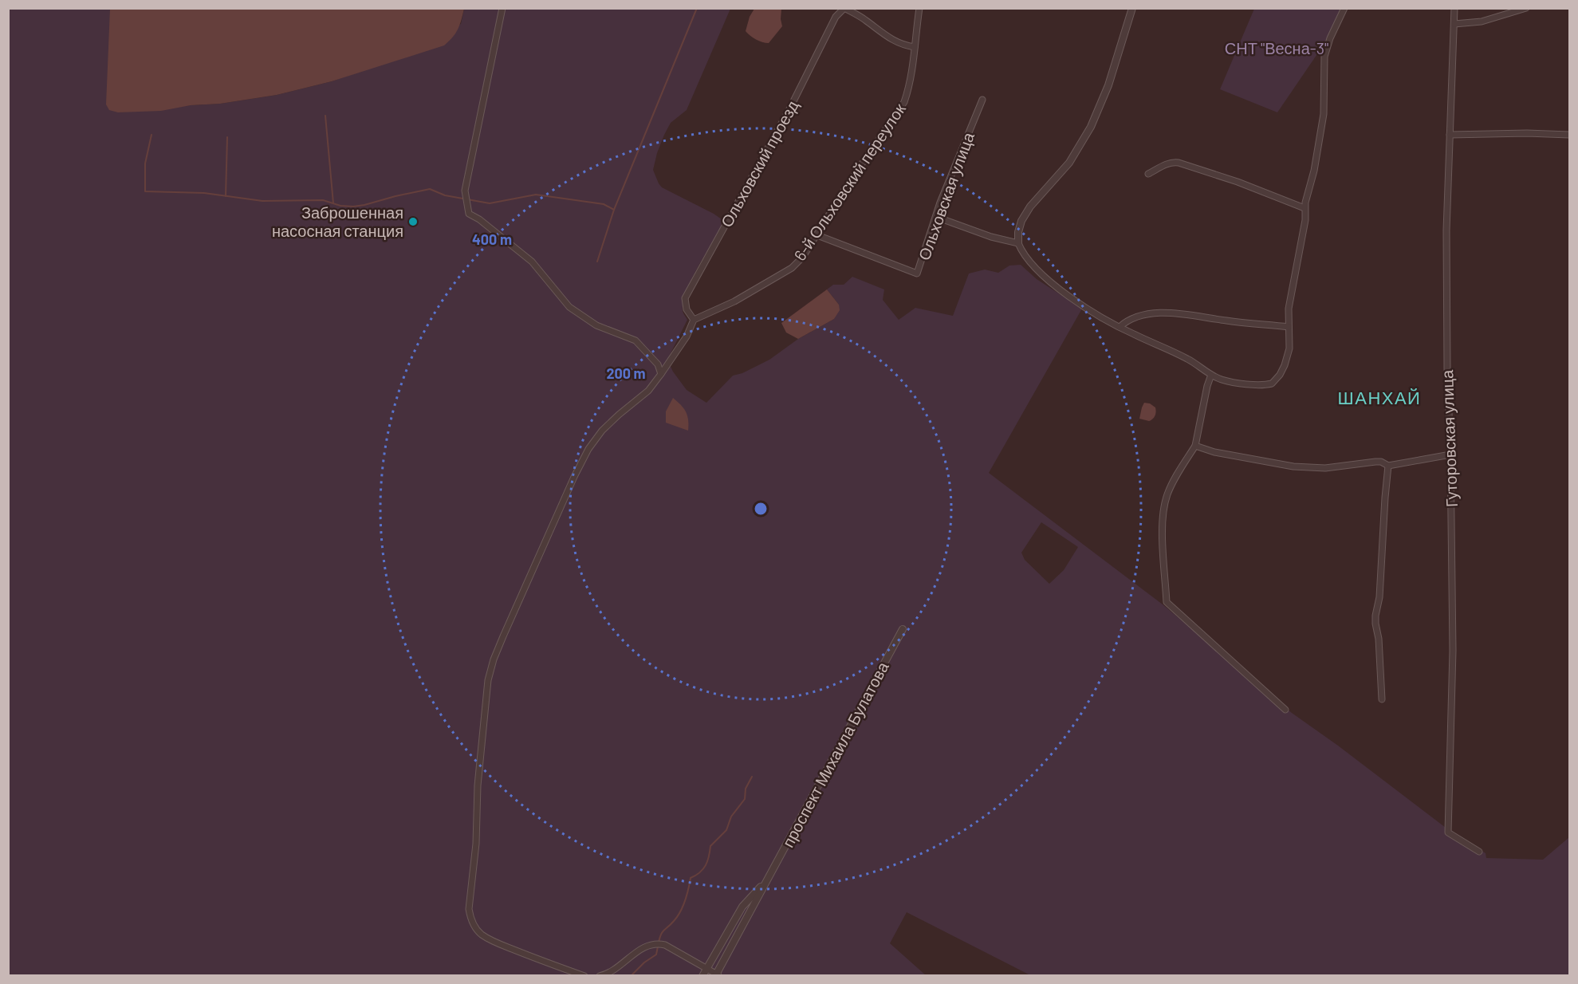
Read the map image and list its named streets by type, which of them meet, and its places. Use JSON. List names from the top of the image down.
{
  "streets": {
    "street": [
      "Ольховский проезд",
      "6-й Ольховский переулок",
      "Ольховская улица",
      "Гуторовская улица",
      "проспект Михаила Булатова"
    ]
  },
  "crossings": [
    ["Ольховский проезд", "6-й Ольховский переулок"],
    ["6-й Ольховский переулок", "Ольховская улица"]
  ],
  "districts": ["ШАНХАЙ"],
  "parks": ["СНТ \"Весна-3\""],
  "places": ["Заброшенная насосная станция"],
  "rings": ["400 m", "200 m"]
}
